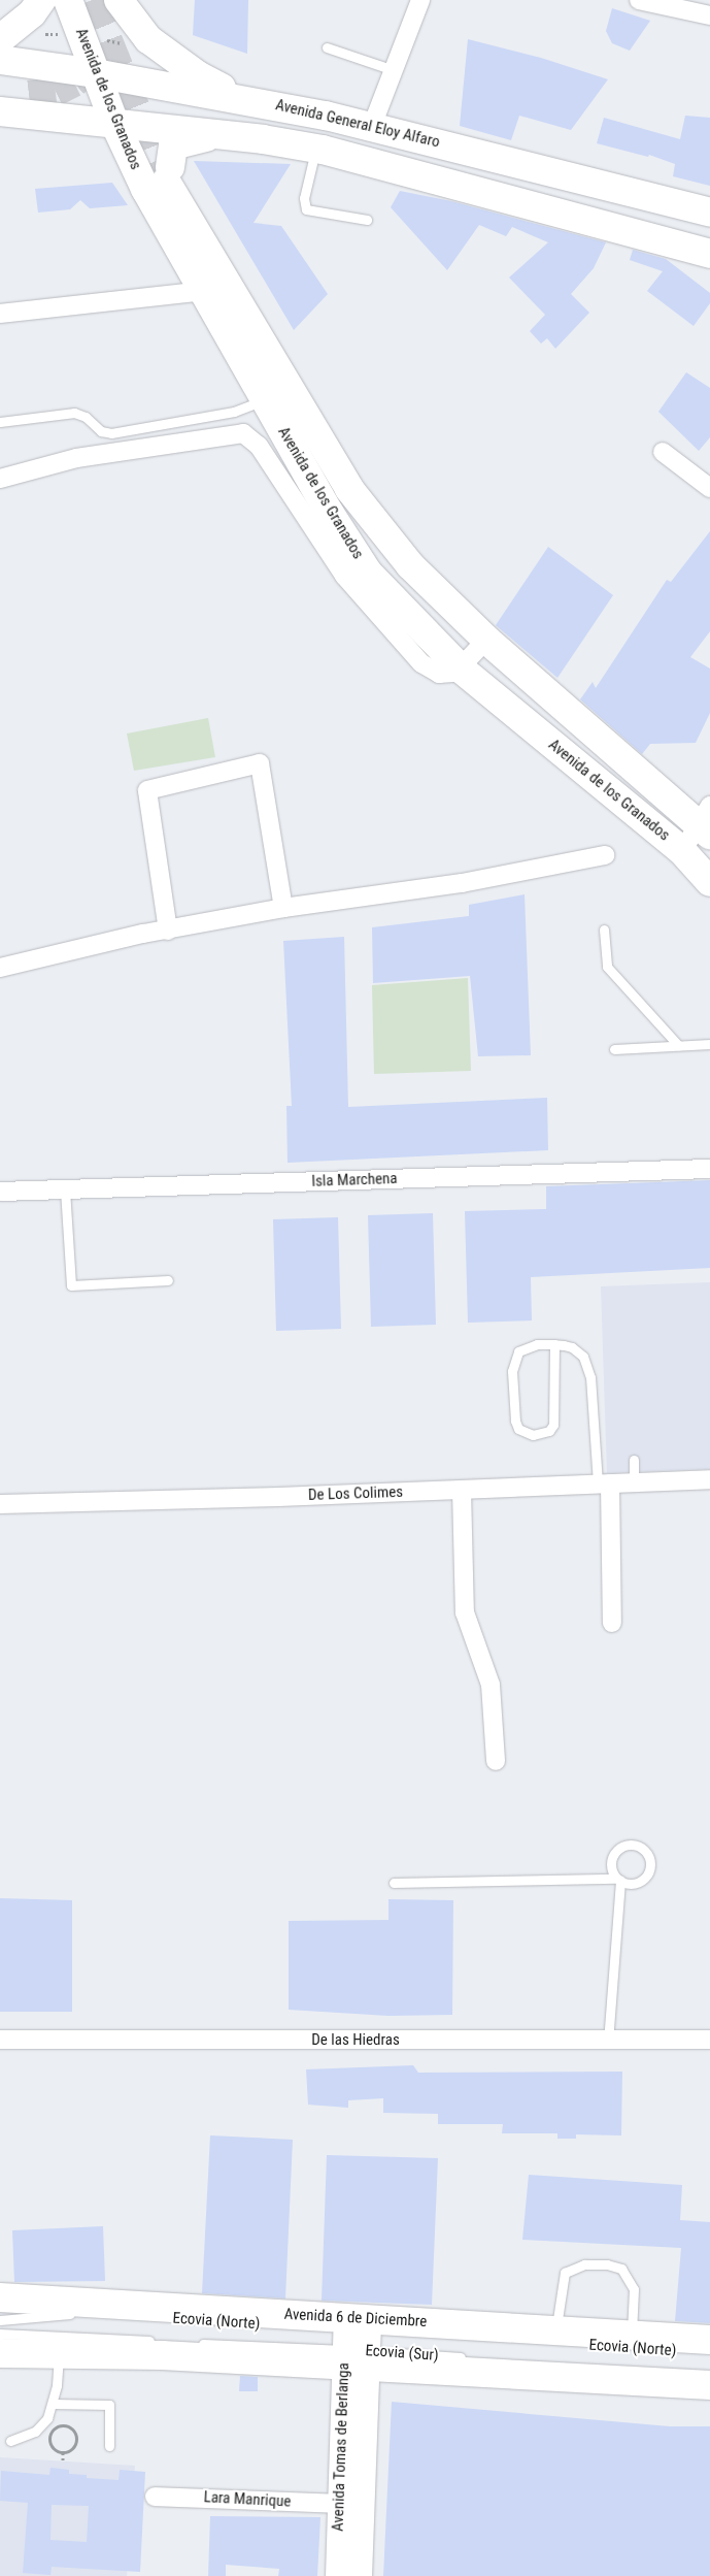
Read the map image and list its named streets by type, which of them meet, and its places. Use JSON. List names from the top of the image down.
{
  "streets": {
    "main road": ["Avenida de los Granados", "Avenida General Eloy Alfaro", "Avenida 6 de Diciembre"],
    "street": [
      "Isla Marchena",
      "De Los Colimes",
      "De las Hiedras",
      "Avenida Tomas de Berlanga",
      "Lara Manrique"
    ],
    "lane": ["Ecovia (Norte)", "Ecovia (Sur)"]
  },
  "crossings": [
    ["Avenida de los Granados", "Avenida General Eloy Alfaro"],
    ["Avenida 6 de Diciembre", "Ecovia (Sur)"],
    ["Avenida 6 de Diciembre", "Avenida Tomas de Berlanga"],
    ["Ecovia (Sur)", "Avenida Tomas de Berlanga"],
    ["Avenida Tomas de Berlanga", "Lara Manrique"]
  ]
}
